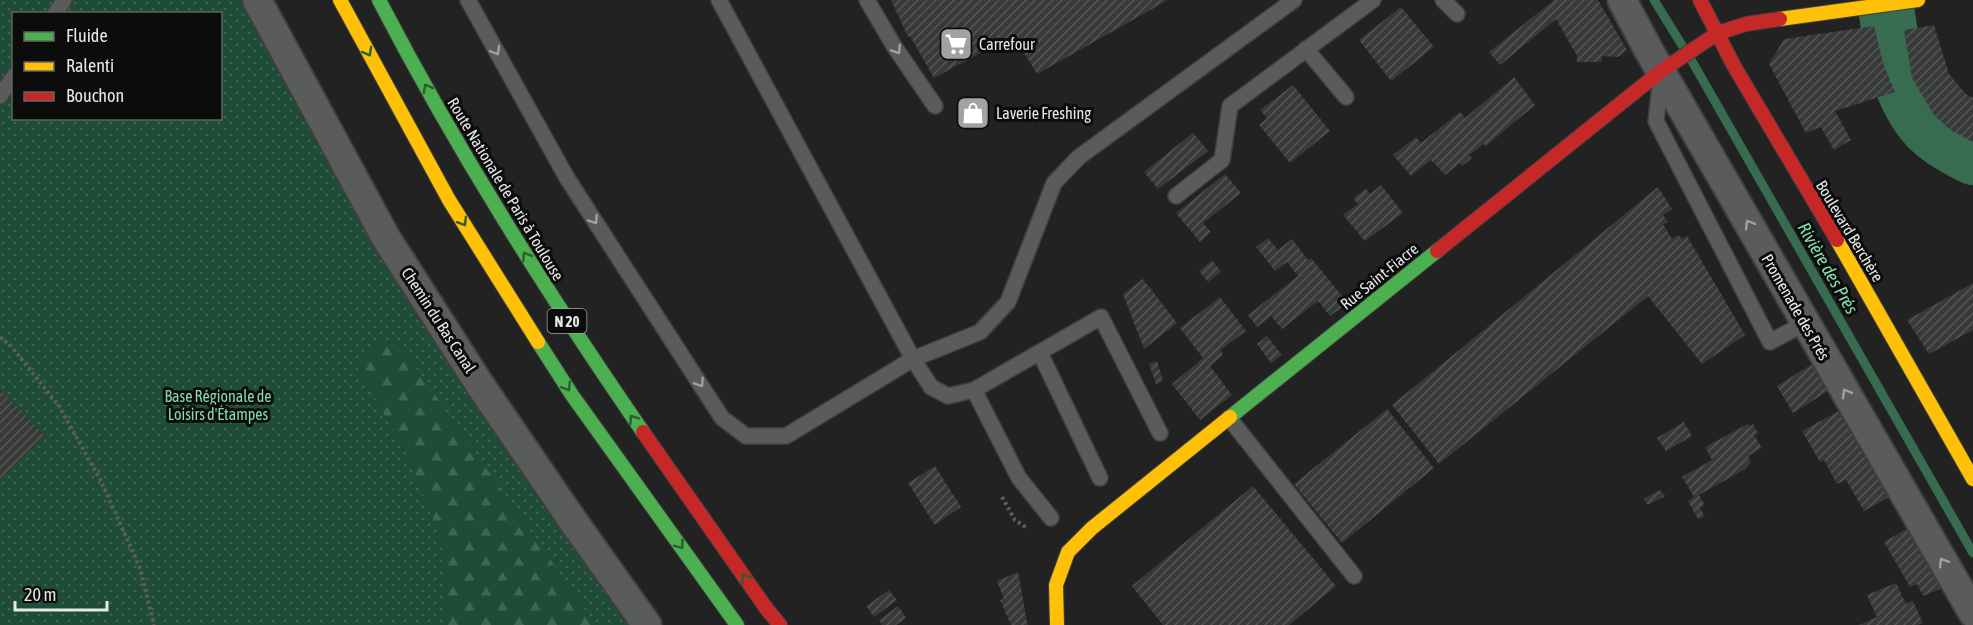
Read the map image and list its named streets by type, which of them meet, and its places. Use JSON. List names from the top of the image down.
{
  "streets": {
    "main road": [
      "Route Nationale de Paris à Toulouse",
      "Boulevard Berchère",
      "Rue Saint-Fiacre",
      "N 20"
    ],
    "street": ["Promenade des Prés", "Chemin du Bas Canal"]
  },
  "crossings": [
    ["Boulevard Berchère", "Rue Saint-Fiacre"],
    ["Rue Saint-Fiacre", "Promenade des Prés"]
  ],
  "one_way": ["Promenade des Prés"],
  "water": ["Rivière des Prés"],
  "parks": ["Base Régionale de Loisirs d'Étampes"],
  "places": {
    "supermarket": ["Carrefour"],
    "shop": ["Laverie Freshing"]
  },
  "legend": ["Fluide", "Ralenti", "Bouchon"],
  "scale_bar": "20 m"
}
